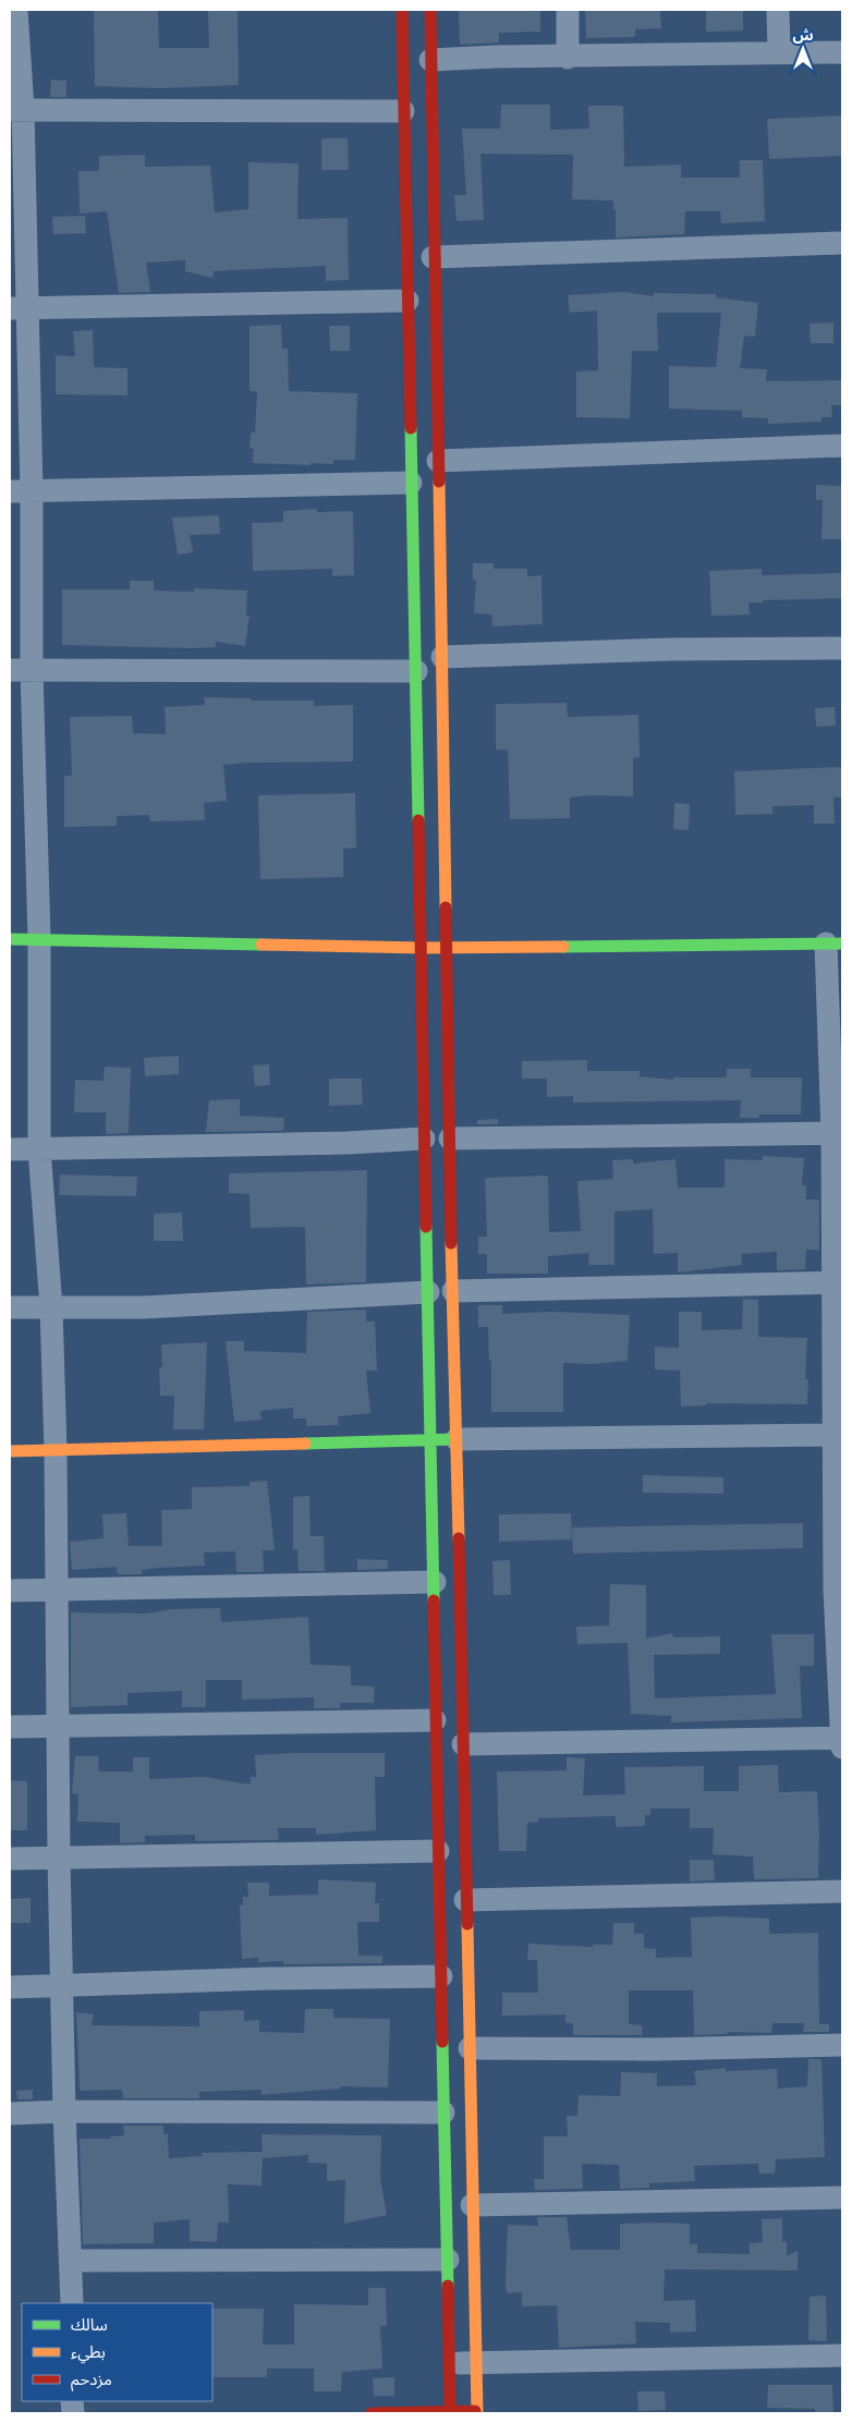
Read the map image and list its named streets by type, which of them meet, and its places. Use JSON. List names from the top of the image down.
{
  "legend": ["سالك", "بطيء", "مزدحم"],
  "north": "top"
}
